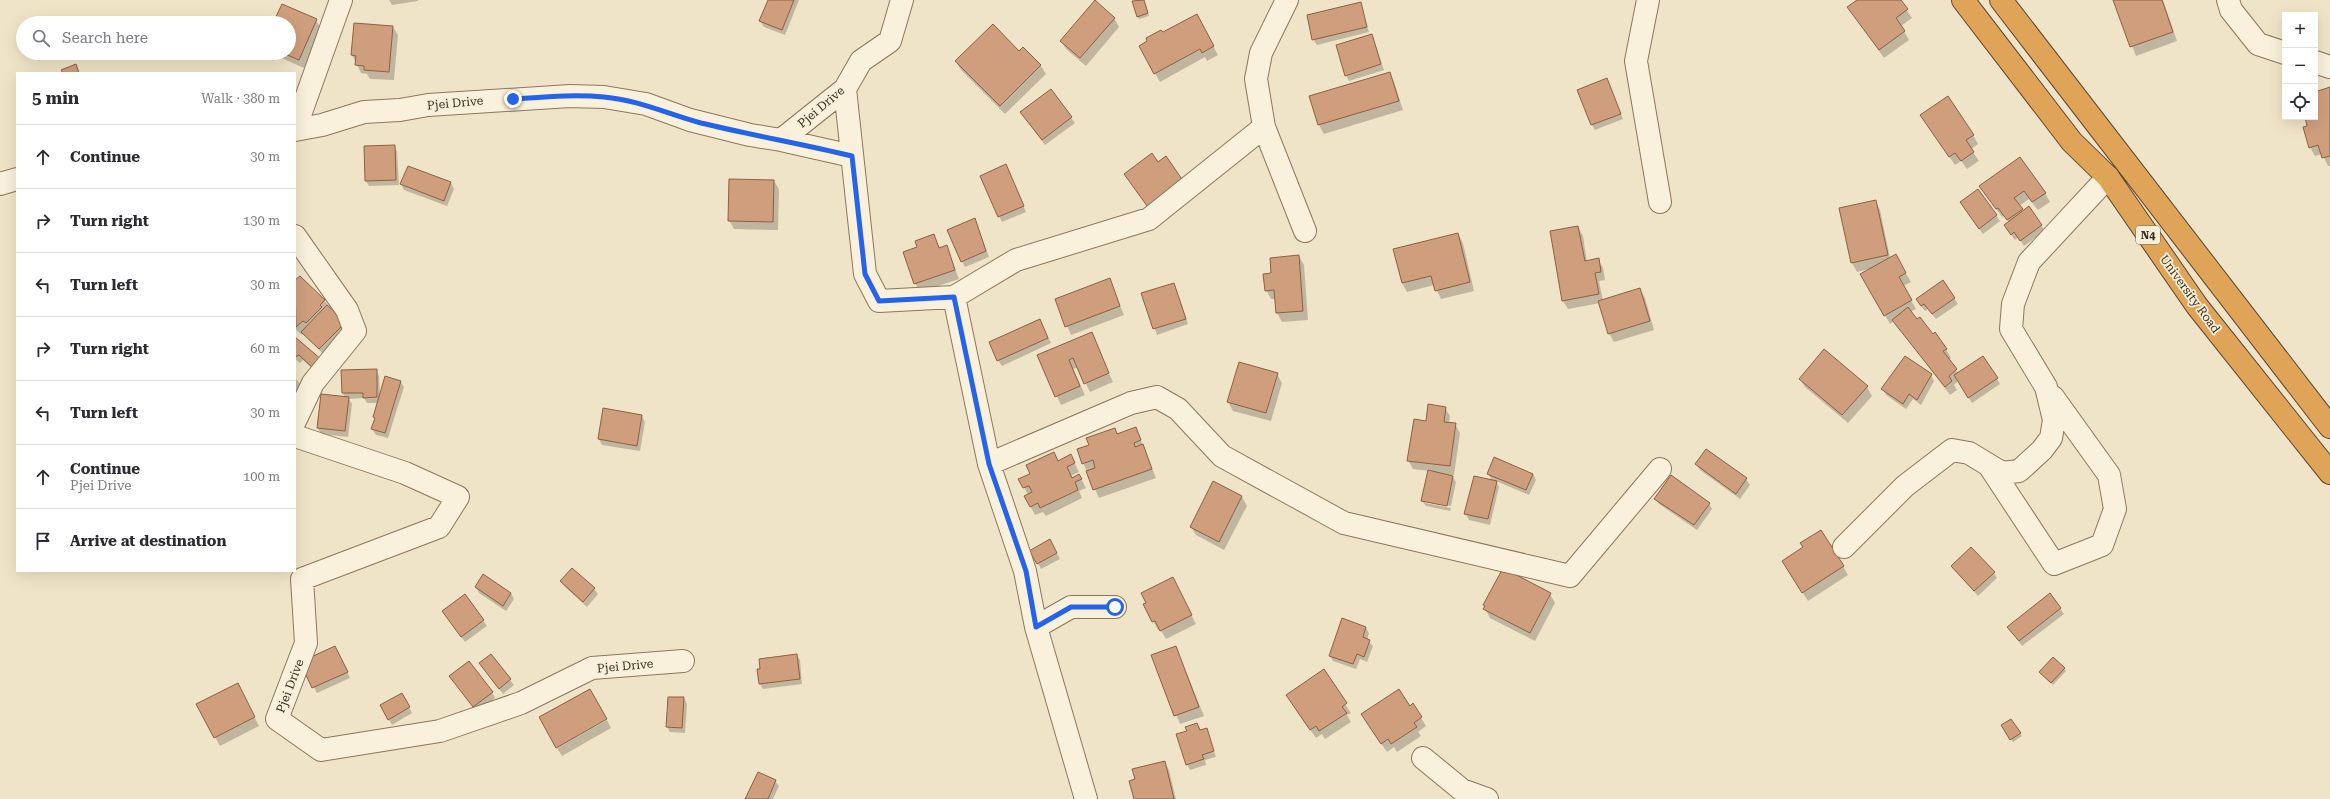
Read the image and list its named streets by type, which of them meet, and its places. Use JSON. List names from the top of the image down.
{
  "streets": {
    "highway": ["N4", "University Road"],
    "street": ["Pjei Drive"]
  },
  "page": {
    "map_buttons": ["+", "−"],
    "search": "Search here",
    "heading": ["5 min", "Walk · 380 m"],
    "list": [
      ["Continue", "30 m"],
      ["Turn right", "130 m"],
      ["Turn left", "30 m"],
      ["Turn right", "60 m"],
      ["Turn left", "30 m"],
      ["Continue", "Pjei Drive", "100 m"],
      "Arrive at destination"
    ]
  }
}
